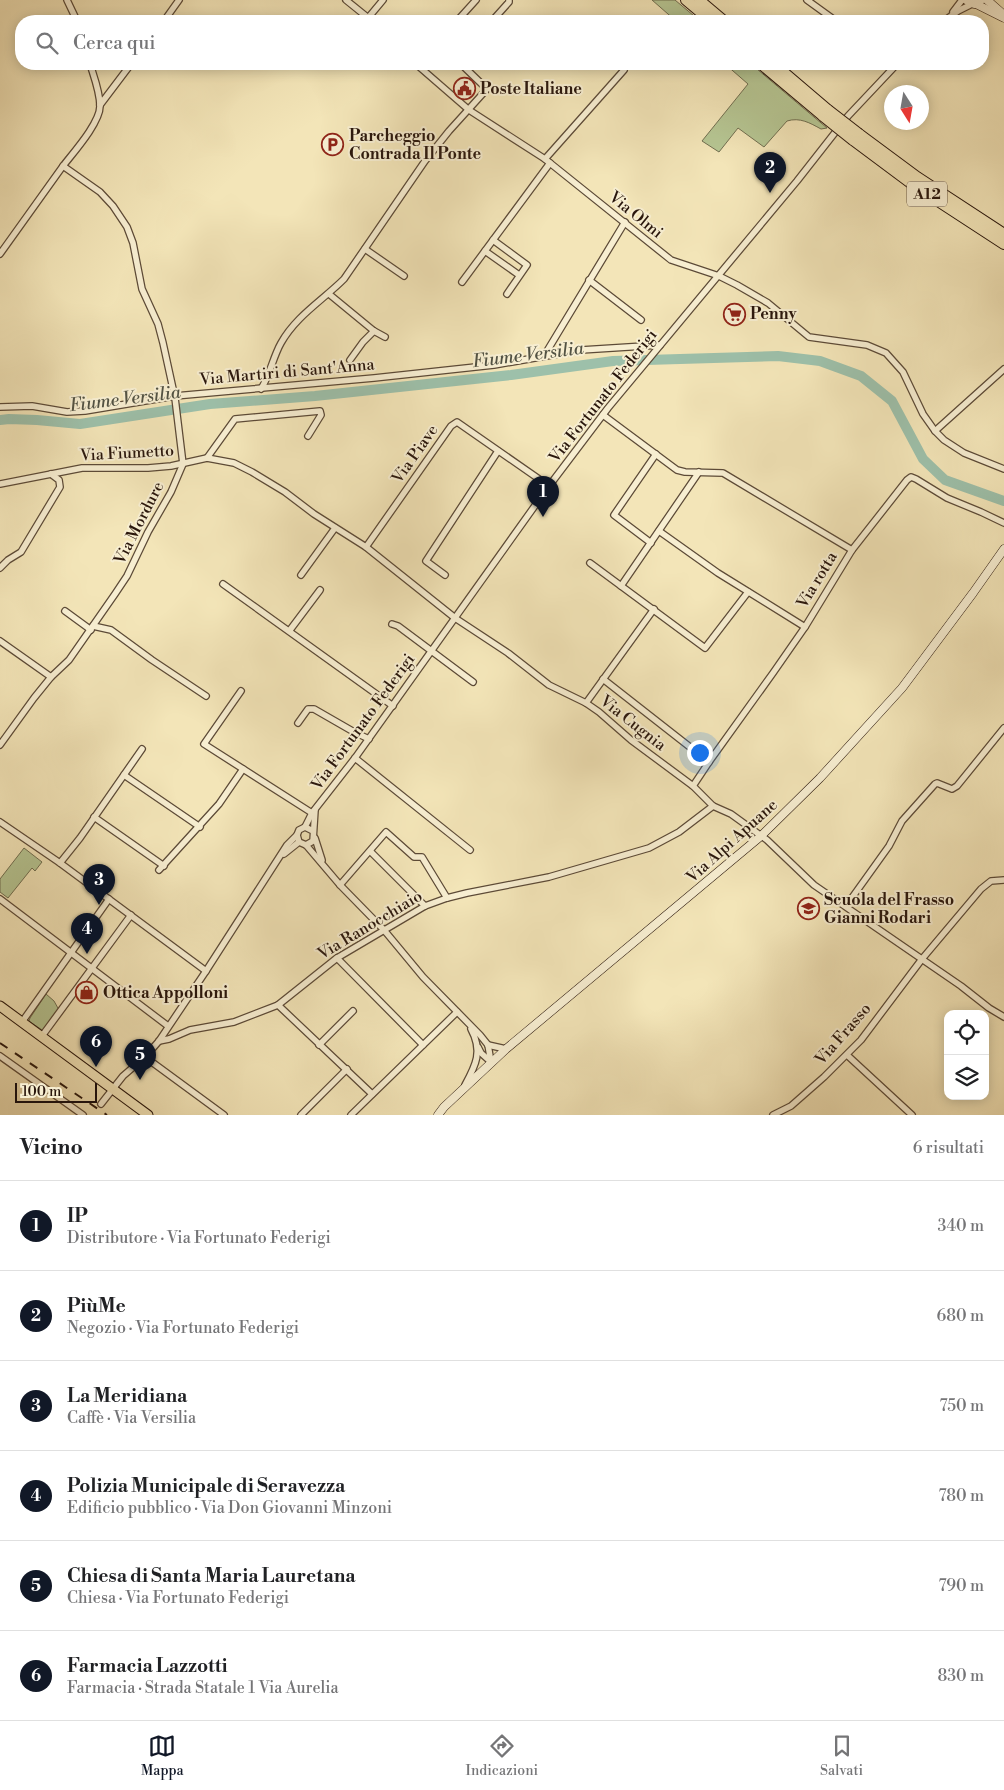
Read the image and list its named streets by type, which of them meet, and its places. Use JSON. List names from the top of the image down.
{
  "streets": {
    "highway": ["A12"],
    "main road": ["Via Alpi Apuane"],
    "street": [
      "Via Olmi",
      "Via Martiri di Sant'Anna",
      "Via Fortunato Federigi",
      "Via Fiumetto",
      "Via Piave",
      "Via Mordure",
      "Via rotta",
      "Via Cugnia",
      "Via Ranocchiaio",
      "Via Frasso"
    ]
  },
  "crossings": [
    ["Via Olmi", "Via Fortunato Federigi"],
    ["Via Martiri di Sant'Anna", "Via Fortunato Federigi"],
    ["Via Fortunato Federigi", "Via Fiumetto"],
    ["Via Fortunato Federigi", "Via Piave"],
    ["Via Fortunato Federigi", "Via Cugnia"],
    ["Via Fiumetto", "Via Piave"],
    ["Via Fiumetto", "Via Mordure"],
    ["Via Fiumetto", "Via Cugnia"],
    ["Via rotta", "Via Cugnia"],
    ["Via Cugnia", "Via Alpi Apuane"],
    ["Via Cugnia", "Via Ranocchiaio"],
    ["Via Cugnia", "Via Frasso"]
  ],
  "water": ["Fiume Versilia"],
  "places": {
    "public building": ["Poste Italiane"],
    "parking": ["Parcheggio Contrada Il Ponte"],
    "supermarket": ["Penny"],
    "school or university": ["Scuola del Frasso Gianni Rodari"],
    "shop": ["Ottica Appolloni"]
  },
  "scale_bar": "100 m",
  "north": "bottom",
  "page": {
    "search": "Cerca qui",
    "pins": [
      "2",
      "1",
      "3",
      "4",
      "6",
      "5"
    ],
    "scale": "100 m",
    "heading": ["Vicino", "6 risultati"],
    "list": [
      {
        "mark": "1",
        "name": "IP",
        "note": "Distributore · Via Fortunato Federigi",
        "value": "340 m"
      },
      {
        "mark": "2",
        "name": "PiùMe",
        "note": "Negozio · Via Fortunato Federigi",
        "value": "680 m"
      },
      {
        "mark": "3",
        "name": "La Meridiana",
        "note": "Caffè · Via Versilia",
        "value": "750 m"
      },
      {
        "mark": "4",
        "name": "Polizia Municipale di Seravezza",
        "note": "Edificio pubblico · Via Don Giovanni Minzoni",
        "value": "780 m"
      },
      {
        "mark": "5",
        "name": "Chiesa di Santa Maria Lauretana",
        "note": "Chiesa · Via Fortunato Federigi",
        "value": "790 m"
      },
      {
        "mark": "6",
        "name": "Farmacia Lazzotti",
        "note": "Farmacia · Strada Statale 1 Via Aurelia",
        "value": "830 m"
      }
    ],
    "nav": ["Mappa", "Indicazioni", "Salvati"]
  }
}
